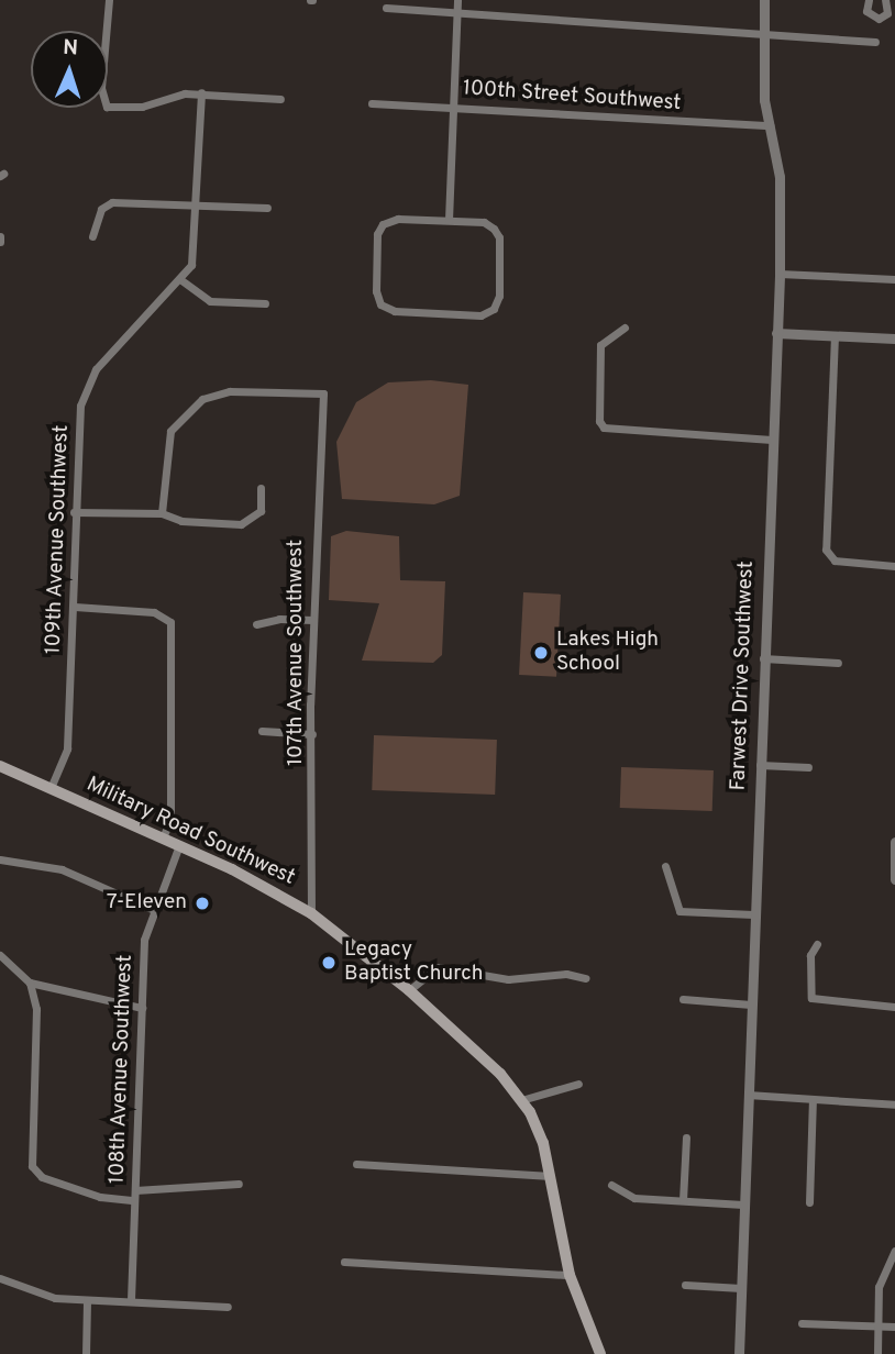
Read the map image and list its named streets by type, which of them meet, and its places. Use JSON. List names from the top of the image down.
{
  "streets": {
    "main road": ["Military Road Southwest"],
    "street": [
      "100th Street Southwest",
      "109th Avenue Southwest",
      "107th Avenue Southwest",
      "Farwest Drive Southwest",
      "108th Avenue Southwest"
    ]
  },
  "crossings": [
    ["100th Street Southwest", "Farwest Drive Southwest"],
    ["109th Avenue Southwest", "Military Road Southwest"],
    ["107th Avenue Southwest", "Military Road Southwest"],
    ["Military Road Southwest", "108th Avenue Southwest"]
  ],
  "places": ["Lakes High School", "7-Eleven", "Legacy Baptist Church"],
  "north": "top"
}
